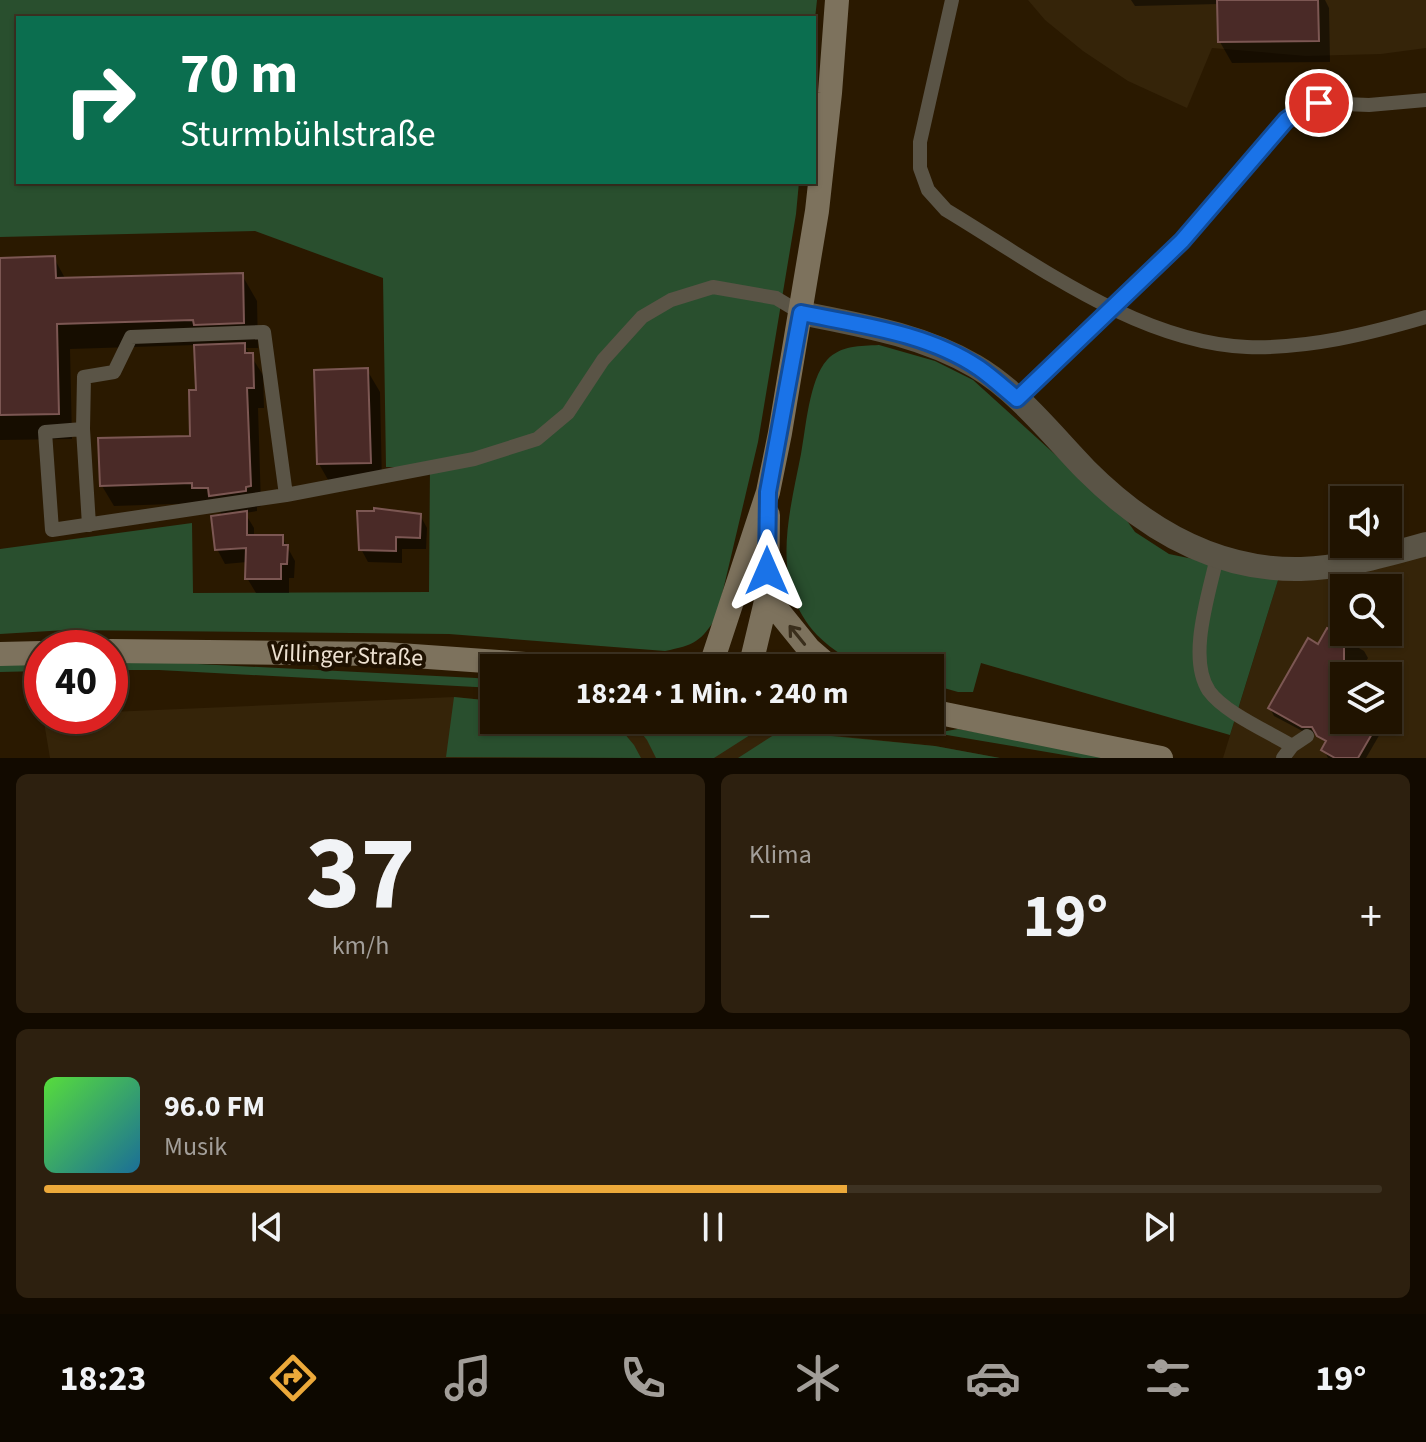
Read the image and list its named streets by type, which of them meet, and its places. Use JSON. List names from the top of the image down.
{
  "streets": {
    "street": ["Villinger Straße"]
  },
  "page": {
    "turn": ["70 m", "Sturmbühlstraße"],
    "limit": "40",
    "trip": "18:24 · 1 Min. · 240 m",
    "tile": [
      ["37", "km/h"],
      "Klima"
    ],
    "heat": ["−", "19°", "+"],
    "song": ["96.0 FM", "Musik"],
    "tabs": ["18:23", "19°"]
  }
}
